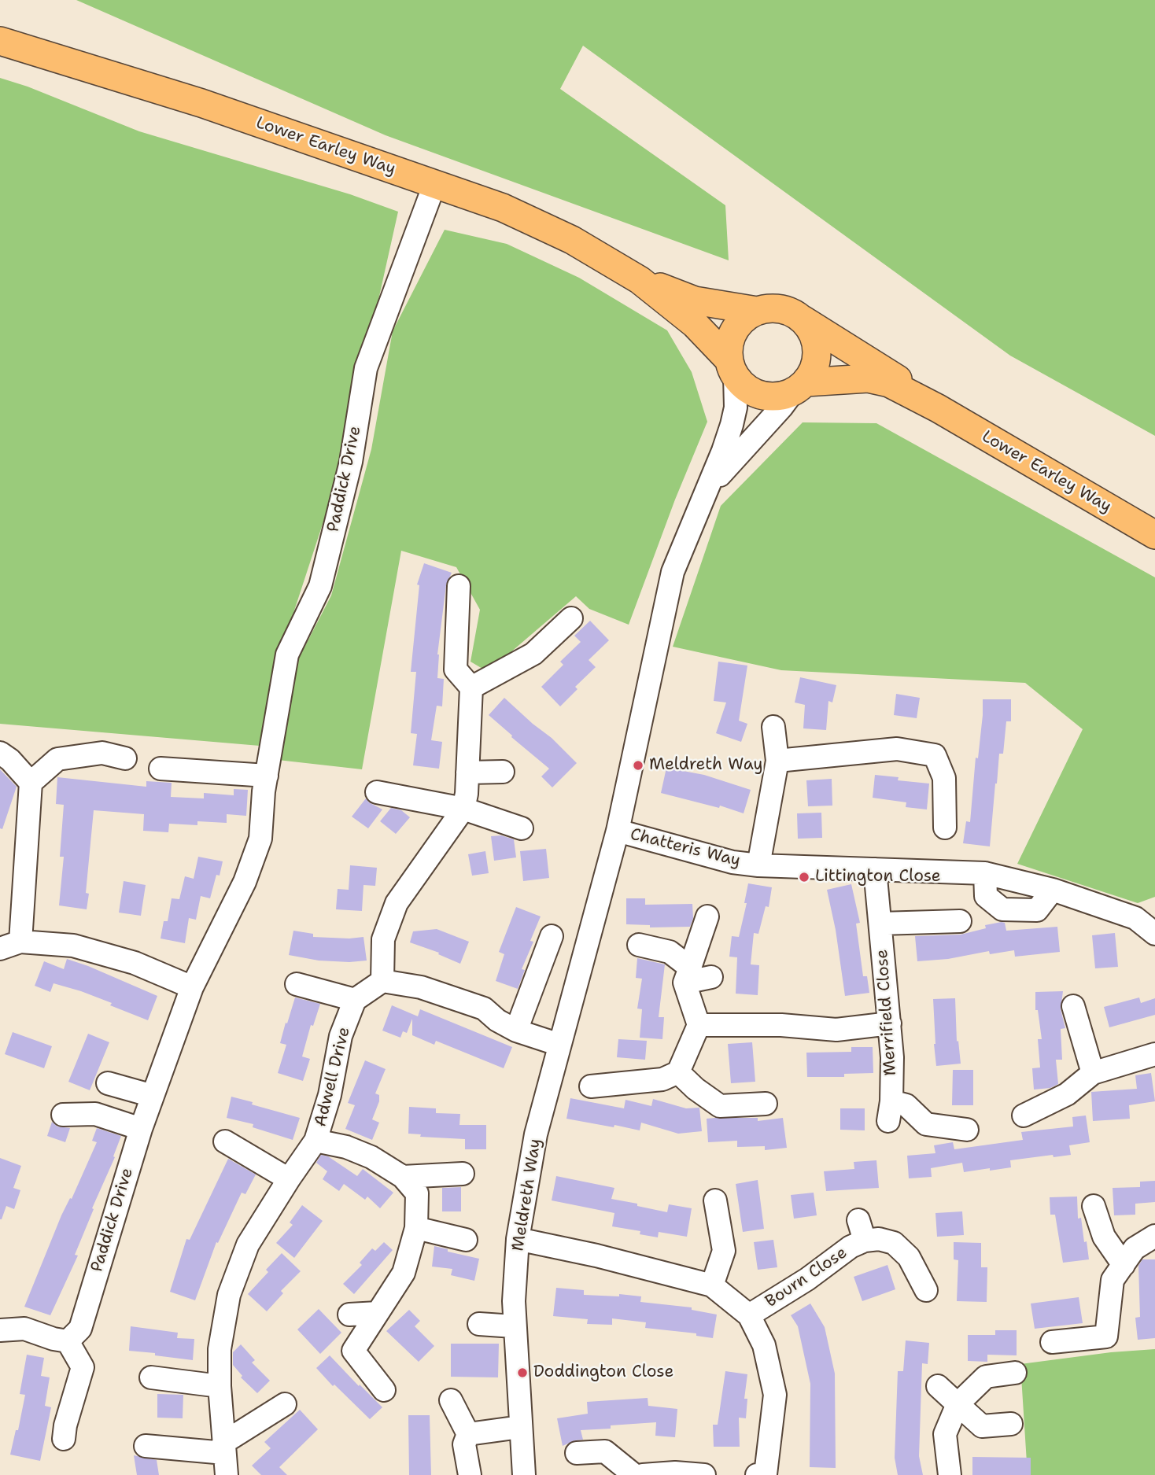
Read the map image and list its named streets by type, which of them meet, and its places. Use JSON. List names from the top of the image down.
{
  "streets": {
    "main road": ["Lower Earley Way"],
    "street": [
      "Paddick Drive",
      "Chatteris Way",
      "Merrifield Close",
      "Adwell Drive",
      "Meldreth Way",
      "Bourn Close"
    ]
  },
  "crossings": [
    ["Lower Earley Way", "Paddick Drive"],
    ["Lower Earley Way", "Meldreth Way"],
    ["Chatteris Way", "Merrifield Close"],
    ["Chatteris Way", "Meldreth Way"]
  ],
  "places": ["Meldreth Way", "Littington Close", "Doddington Close"]
}
